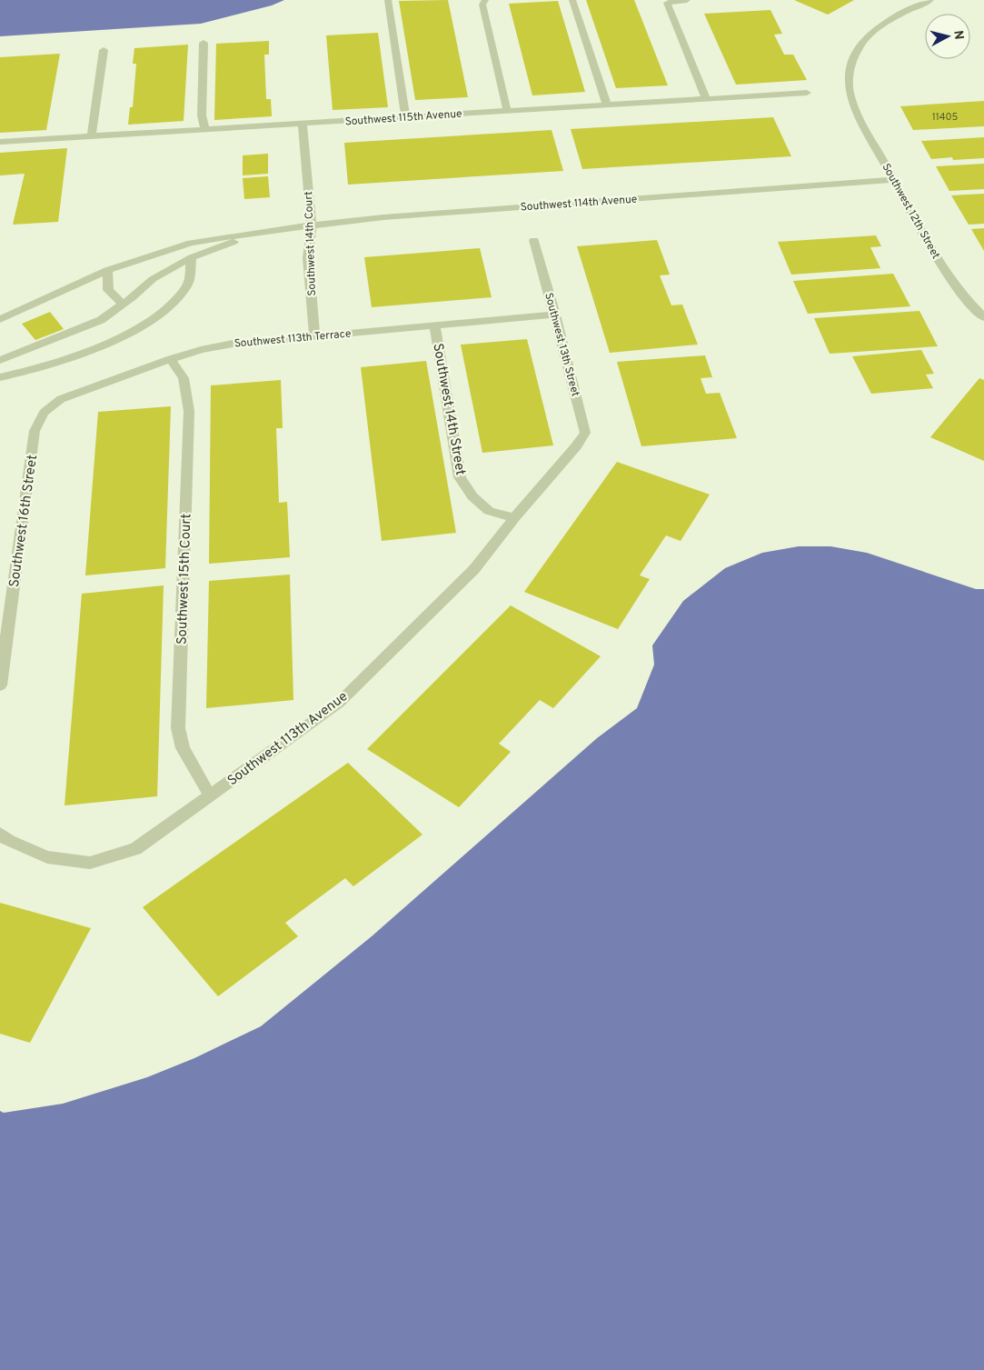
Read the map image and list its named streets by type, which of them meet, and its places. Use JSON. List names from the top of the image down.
{
  "streets": {
    "street": [
      "Southwest 115th Avenue",
      "Southwest 114th Avenue",
      "Southwest 12th Street",
      "Southwest 14th Court",
      "Southwest 113th Terrace",
      "Southwest 13th Street",
      "Southwest 14th Street",
      "Southwest 16th Street",
      "Southwest 15th Court",
      "Southwest 113th Avenue"
    ]
  },
  "crossings": [
    ["Southwest 115th Avenue", "Southwest 14th Court"],
    ["Southwest 114th Avenue", "Southwest 12th Street"],
    ["Southwest 114th Avenue", "Southwest 14th Court"],
    ["Southwest 14th Court", "Southwest 113th Terrace"],
    ["Southwest 113th Terrace", "Southwest 13th Street"],
    ["Southwest 113th Terrace", "Southwest 14th Street"],
    ["Southwest 113th Terrace", "Southwest 16th Street"],
    ["Southwest 113th Terrace", "Southwest 15th Court"],
    ["Southwest 13th Street", "Southwest 113th Avenue"],
    ["Southwest 14th Street", "Southwest 113th Avenue"],
    ["Southwest 15th Court", "Southwest 113th Avenue"]
  ],
  "house_numbers": ["11405"],
  "north": "right"
}
